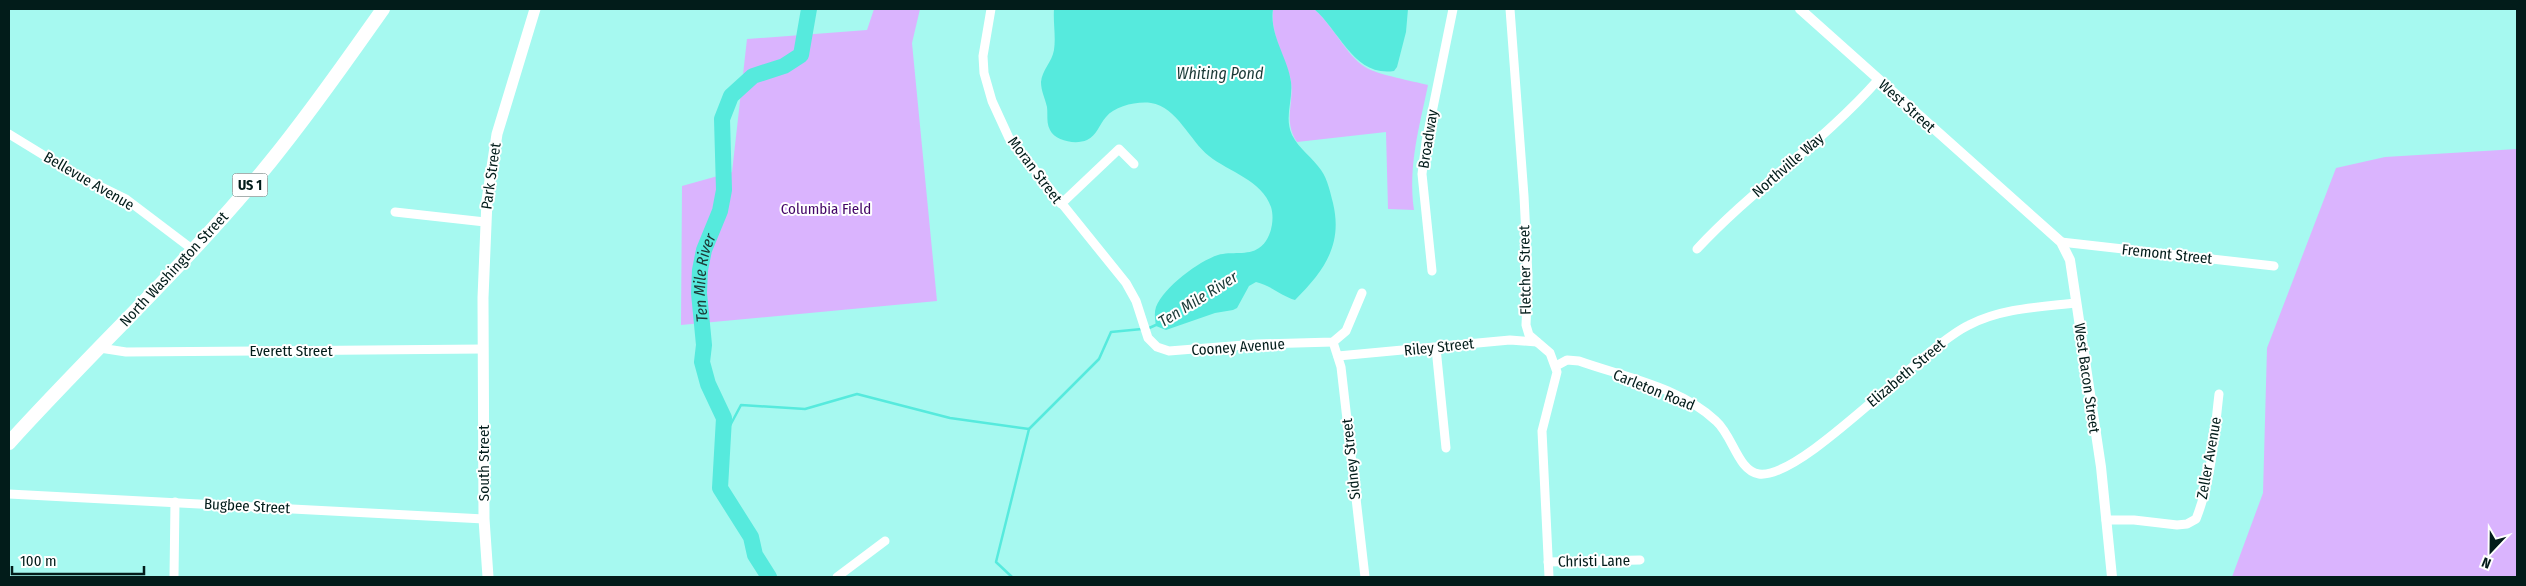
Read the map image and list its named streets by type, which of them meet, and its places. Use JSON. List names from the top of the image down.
{
  "streets": {
    "main road": [
      "Park Street",
      "US 1",
      "North Washington Street",
      "South Street"
    ],
    "street": [
      "West Street",
      "Broadway",
      "Northville Way",
      "Moran Street",
      "Bellevue Avenue",
      "Fremont Street",
      "Fletcher Street",
      "Cooney Avenue",
      "Riley Street",
      "Everett Street",
      "Elizabeth Street",
      "West Bacon Street",
      "Carleton Road",
      "Zeller Avenue",
      "Sidney Street",
      "Bugbee Street",
      "Christi Lane"
    ]
  },
  "crossings": [
    ["West Street", "Northville Way"],
    ["West Street", "West Bacon Street"],
    ["Moran Street", "Cooney Avenue"],
    ["Park Street", "Everett Street"],
    ["Park Street", "South Street"],
    ["Bellevue Avenue", "North Washington Street"],
    ["Fremont Street", "West Bacon Street"],
    ["North Washington Street", "Everett Street"],
    ["Fletcher Street", "Riley Street"],
    ["Fletcher Street", "Carleton Road"],
    ["Cooney Avenue", "Sidney Street"],
    ["Riley Street", "Sidney Street"],
    ["Everett Street", "South Street"],
    ["Elizabeth Street", "West Bacon Street"],
    ["Elizabeth Street", "Carleton Road"],
    ["West Bacon Street", "Zeller Avenue"],
    ["South Street", "Bugbee Street"]
  ],
  "water": ["Whiting Pond", "Ten Mile River"],
  "parks": ["Columbia Field"],
  "scale_bar": "100 m",
  "north": "bottom"
}
